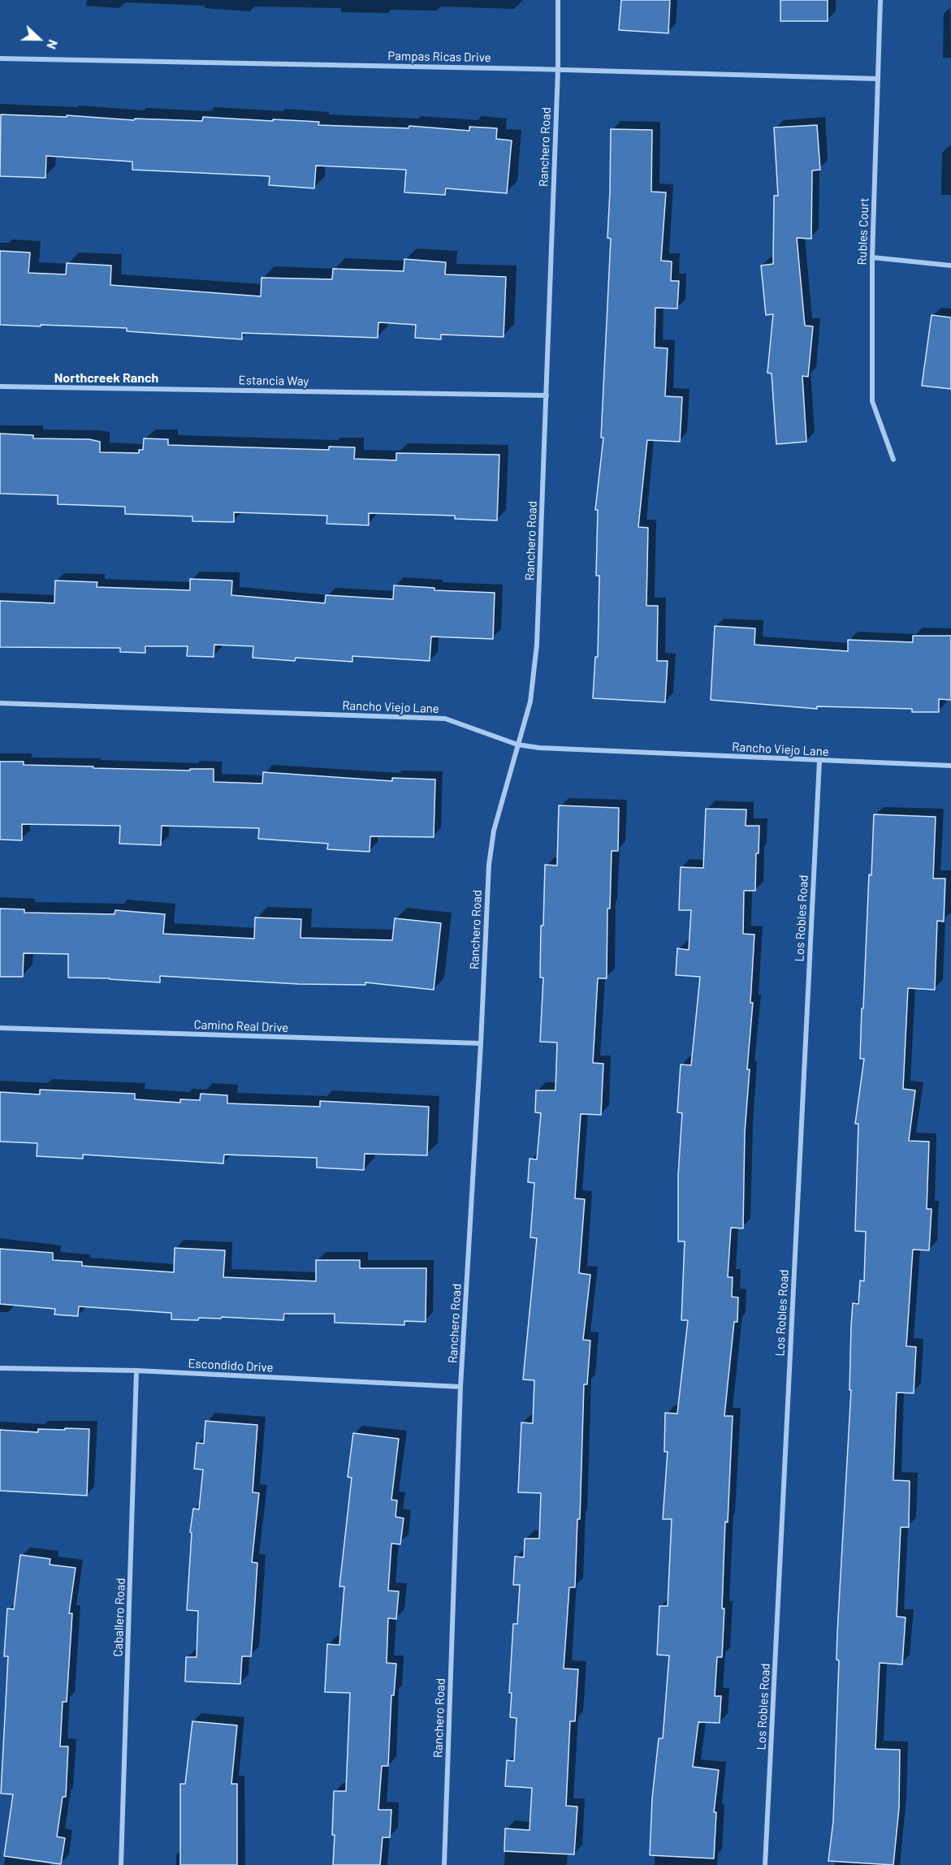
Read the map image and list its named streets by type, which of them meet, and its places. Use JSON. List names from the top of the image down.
{
  "streets": {
    "street": [
      "Pampas Ricas Drive",
      "Ranchero Road",
      "Rubles Court",
      "Estancia Way",
      "Rancho Viejo Lane",
      "Los Robles Road",
      "Camino Real Drive",
      "Escondido Drive",
      "Caballero Road"
    ]
  },
  "crossings": [
    ["Pampas Ricas Drive", "Ranchero Road"],
    ["Pampas Ricas Drive", "Rubles Court"],
    ["Ranchero Road", "Estancia Way"],
    ["Ranchero Road", "Rancho Viejo Lane"],
    ["Ranchero Road", "Camino Real Drive"],
    ["Ranchero Road", "Escondido Drive"],
    ["Rancho Viejo Lane", "Los Robles Road"],
    ["Escondido Drive", "Caballero Road"]
  ],
  "districts": ["Northcreek Ranch"],
  "north": "right"
}
